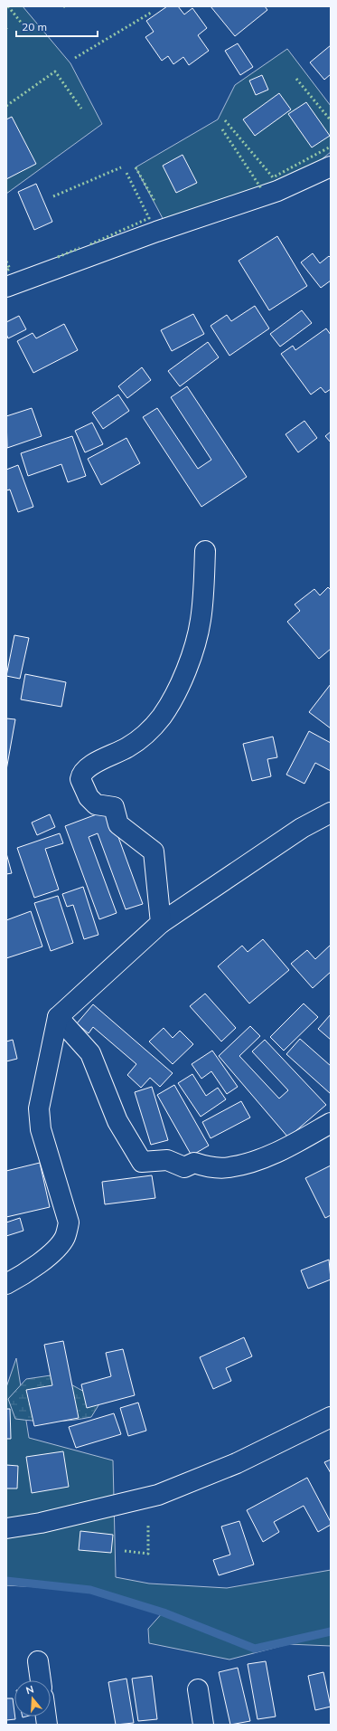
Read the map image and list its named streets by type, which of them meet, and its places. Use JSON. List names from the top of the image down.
{
  "scale_bar": "20 m",
  "north": "top"
}
